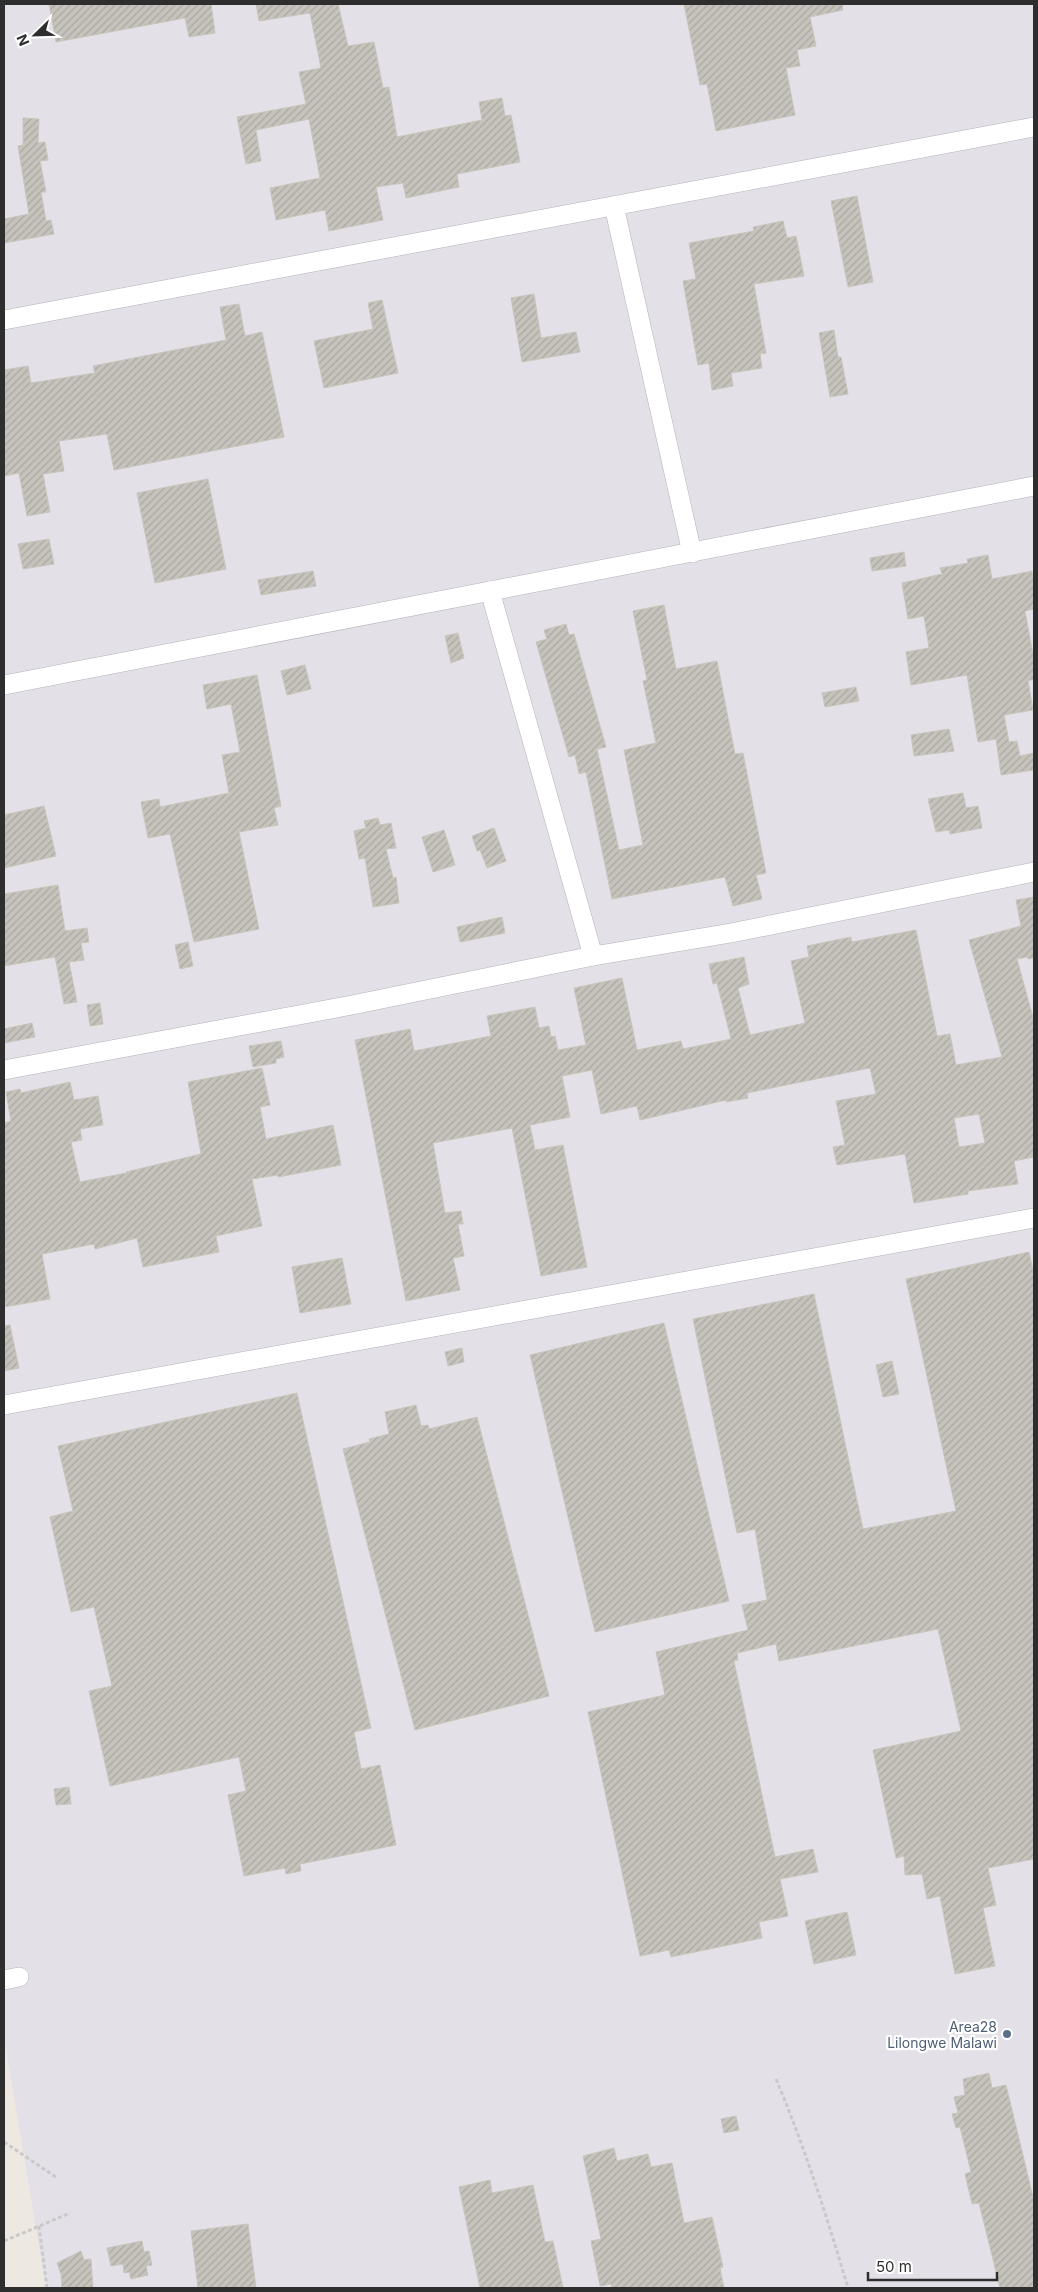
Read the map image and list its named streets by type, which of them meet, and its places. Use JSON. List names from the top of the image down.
{
  "places": ["Area28 Lilongwe Malawi"],
  "scale_bar": "50 m",
  "north": "bottom left"
}
